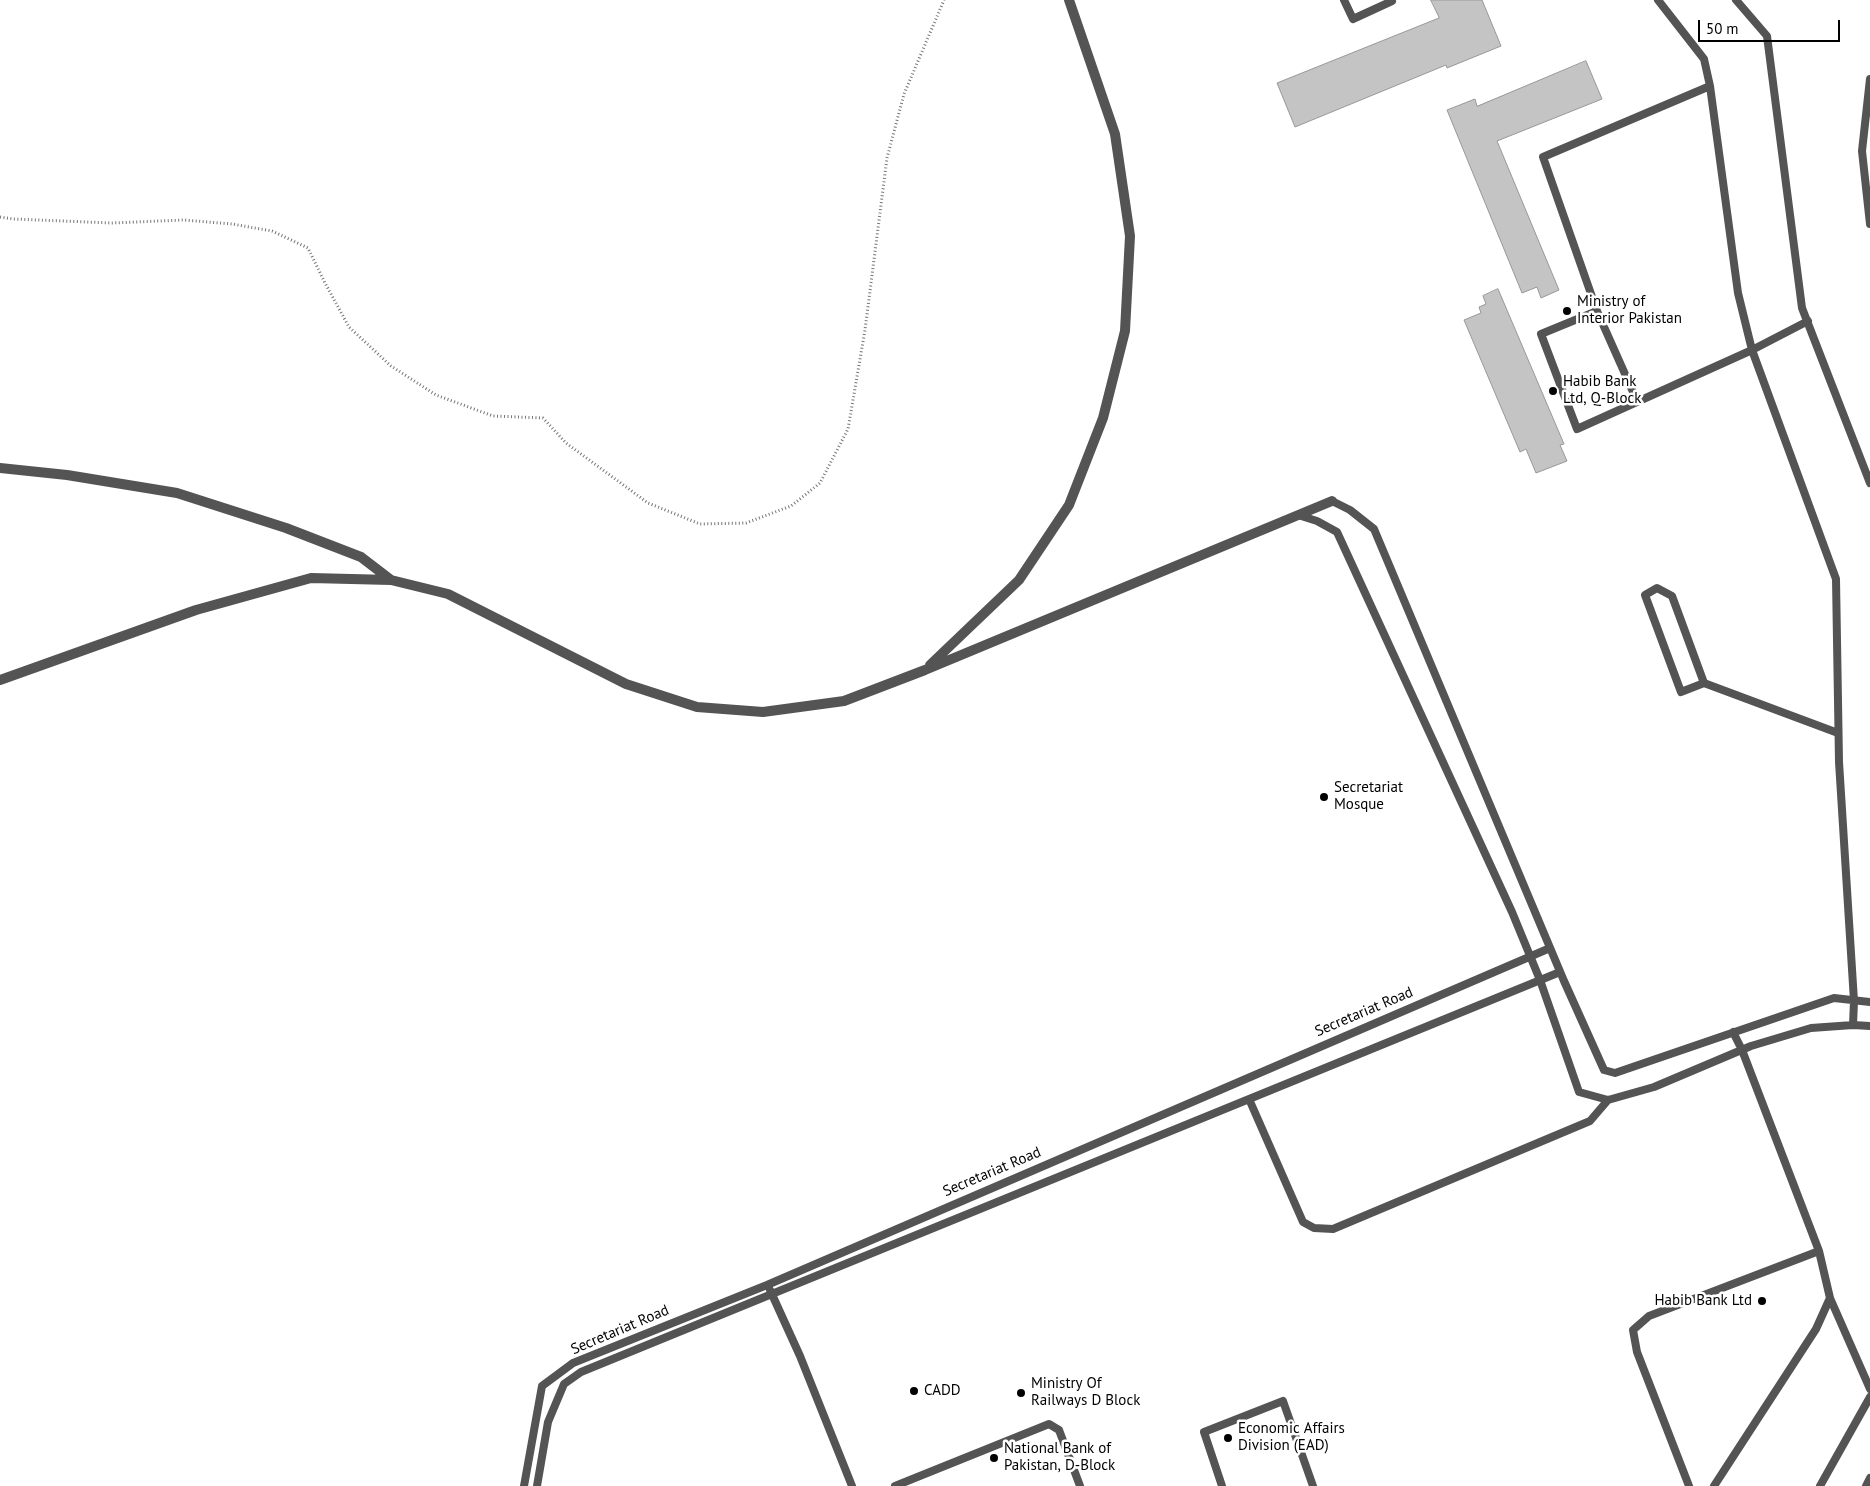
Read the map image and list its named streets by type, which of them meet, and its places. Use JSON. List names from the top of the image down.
{
  "streets": {
    "lane": ["Secretariat Road"]
  },
  "places": [
    "Ministry of Interior Pakistan",
    "Habib Bank Ltd, Q-Block",
    "Secretariat Mosque",
    "Habib Bank Ltd",
    "CADD",
    "Ministry Of Railways D Block",
    "Economic Affairs Division (EAD)",
    "National Bank of Pakistan, D-Block"
  ],
  "scale_bar": "50 m"
}
